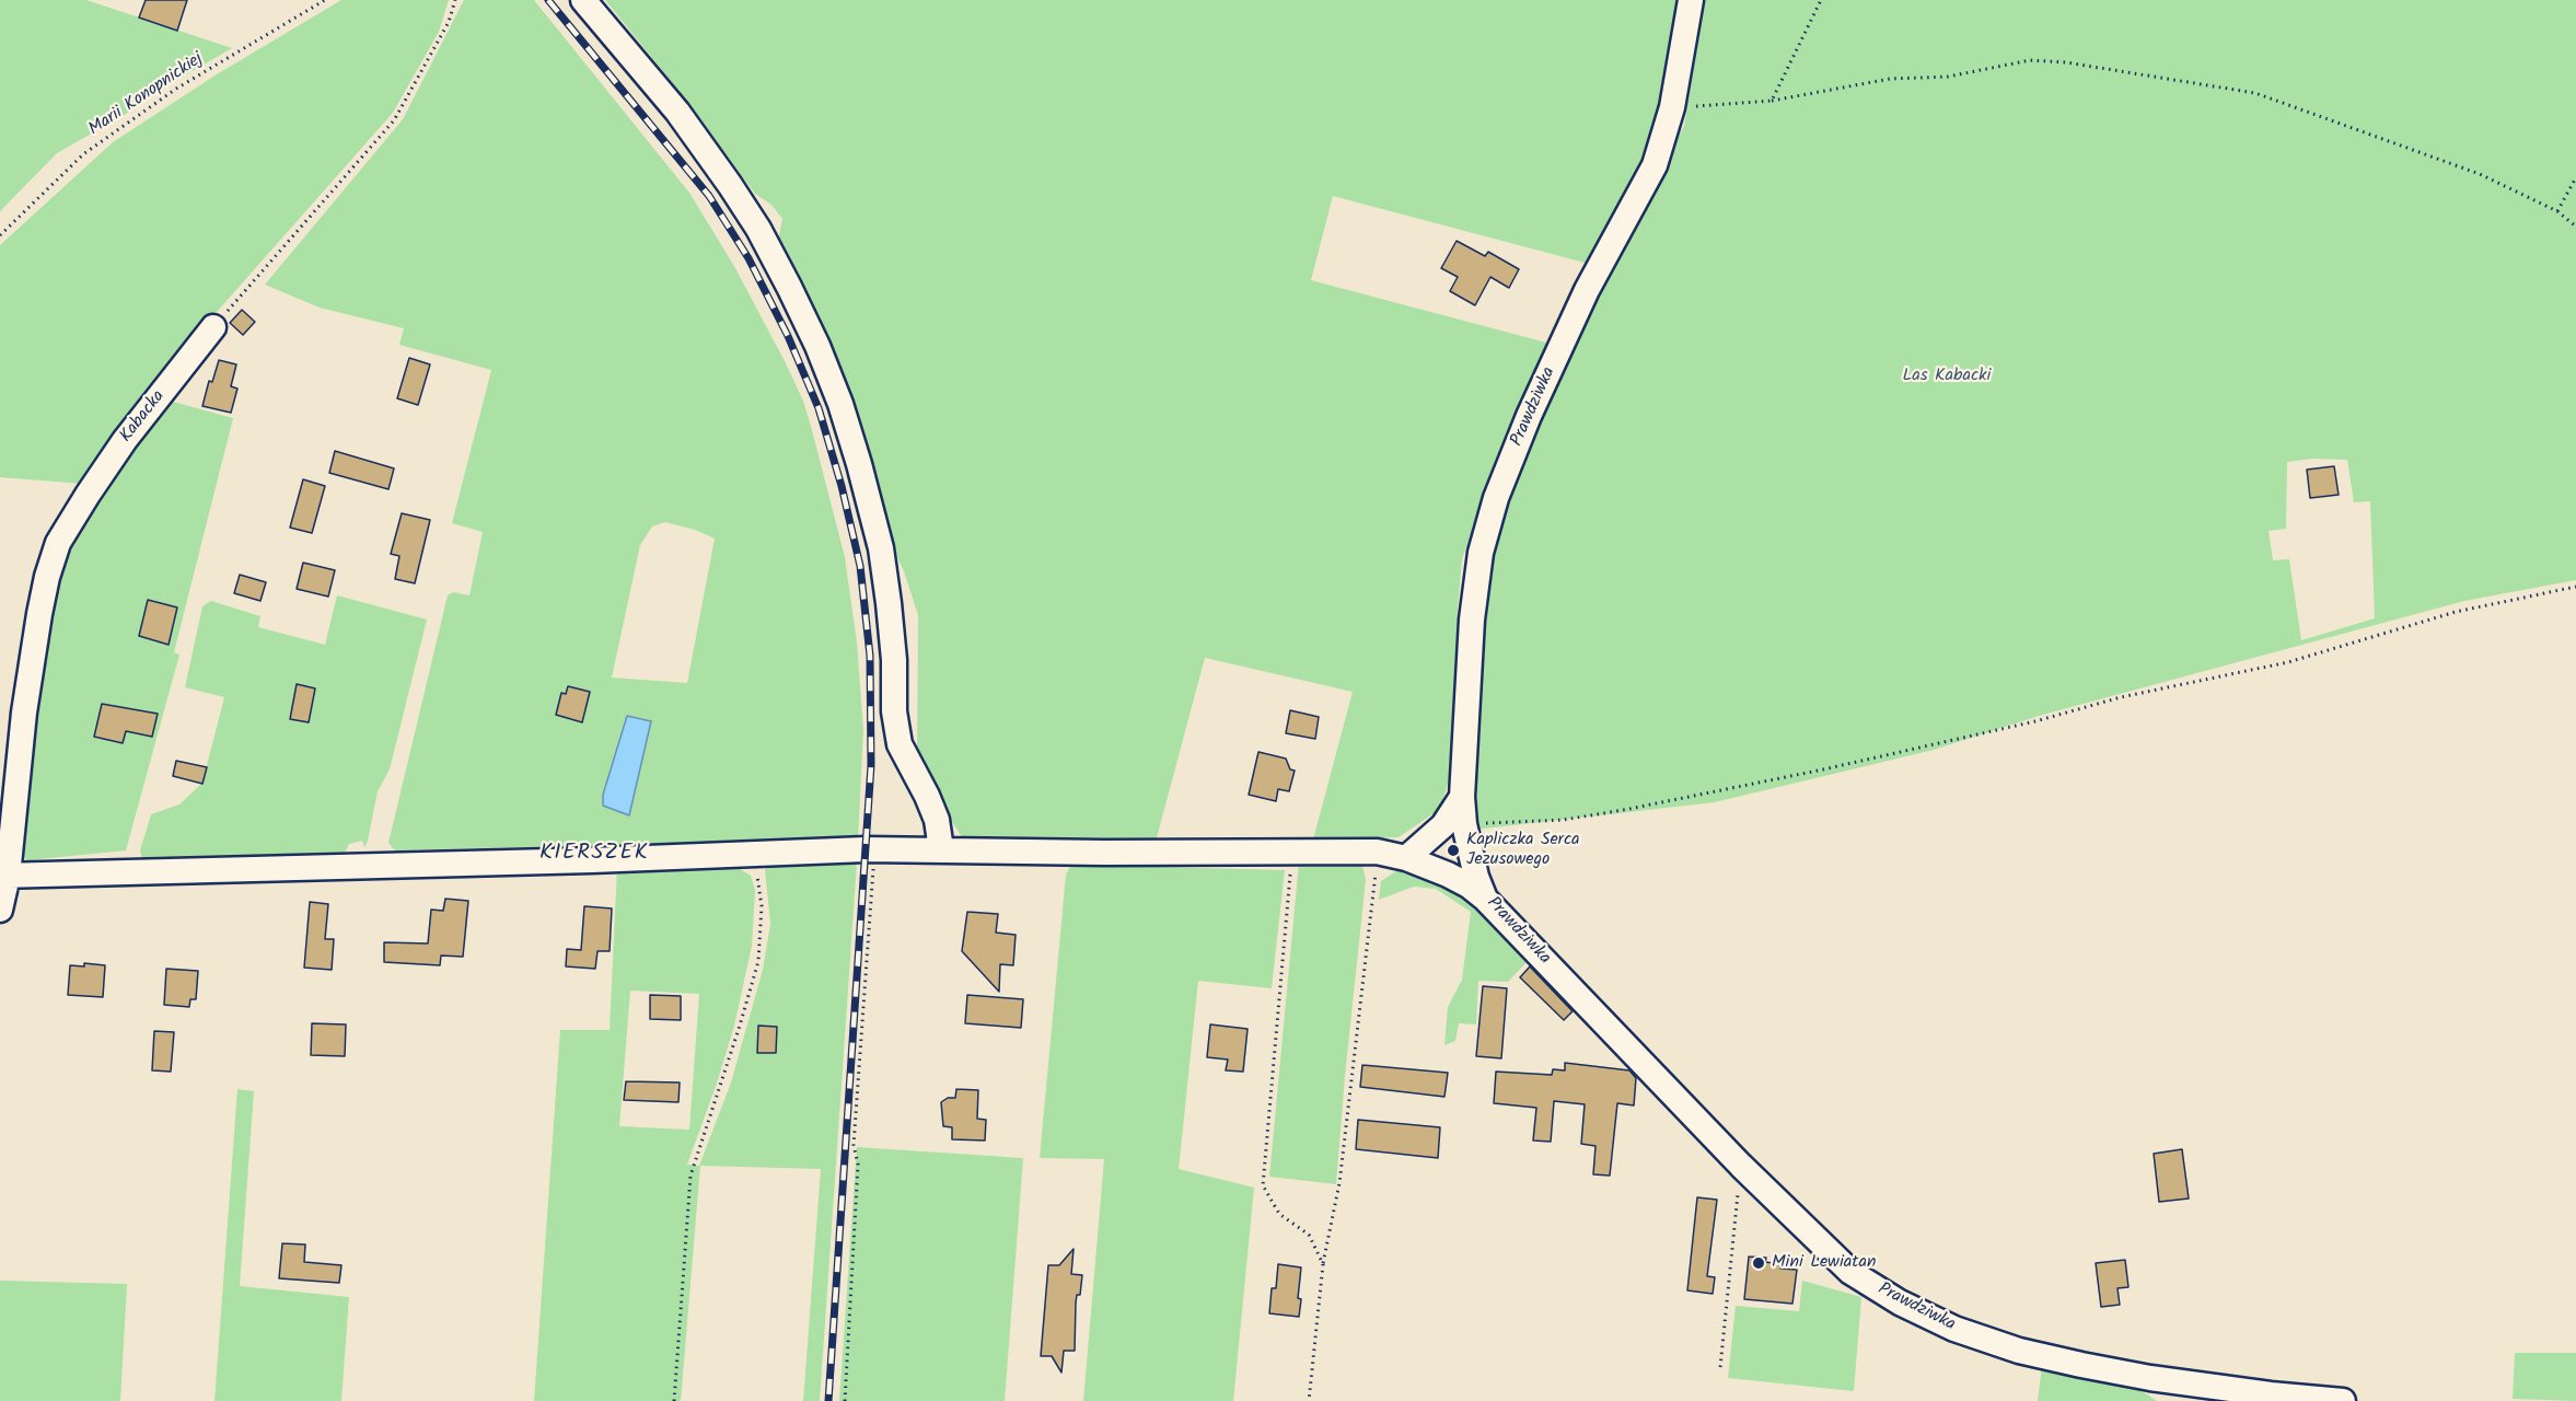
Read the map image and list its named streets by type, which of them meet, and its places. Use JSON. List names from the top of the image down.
{
  "streets": {
    "street": ["Prawdziwka", "Kabacka"],
    "path": ["Marii Konopnickiej"]
  },
  "districts": ["KIERSZEK"],
  "parks": ["Las Kabacki"],
  "places": ["Kapliczka Serca Jezusowego", "Mini Lewiatan"]
}
